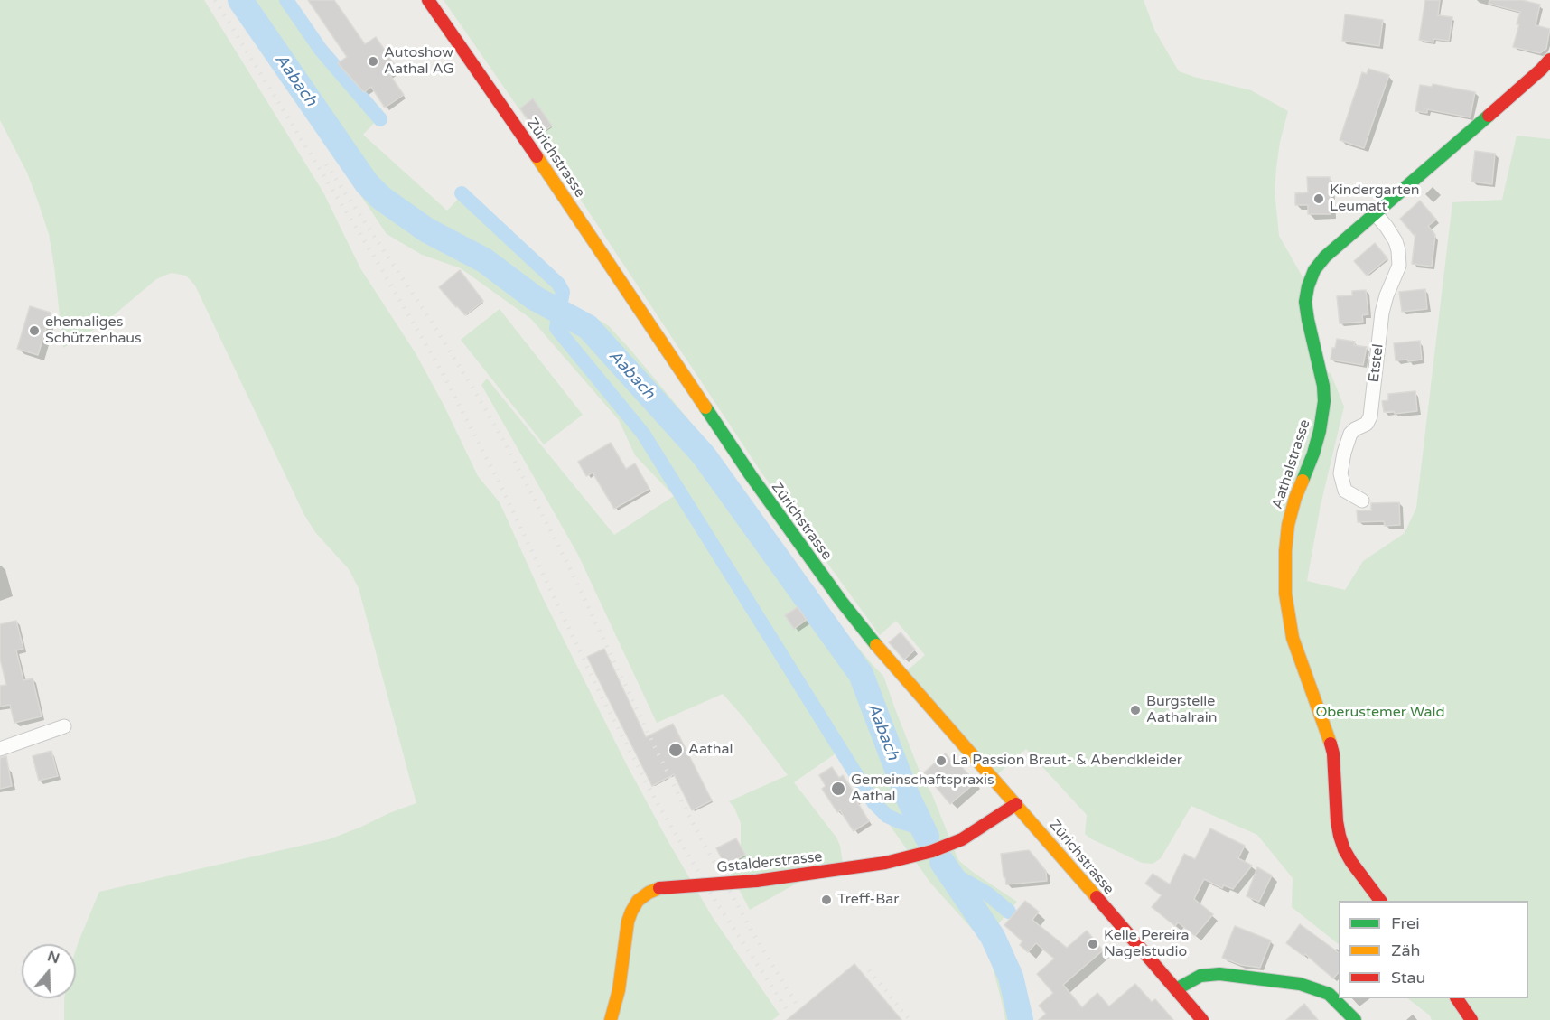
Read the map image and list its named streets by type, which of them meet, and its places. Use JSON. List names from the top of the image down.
{
  "streets": {
    "street": [
      "Zürichstrasse",
      "Etstel",
      "Aathalstrasse",
      "Gstalderstrasse"
    ]
  },
  "crossings": [
    ["Zürichstrasse", "Gstalderstrasse"],
    ["Etstel", "Aathalstrasse"]
  ],
  "water": ["Aabach"],
  "parks": ["Oberustemer Wald"],
  "places": [
    "Autoshow Aathal AG",
    "Kindergarten Leumatt",
    "ehemaliges Schützenhaus",
    "Burgstelle Aathalrain",
    "Aathal",
    "La Passion Braut- & Abendkleider",
    "Gemeinschaftspraxis Aathal",
    "Treff-Bar",
    "Kelle Pereira Nagelstudio"
  ],
  "legend": ["Frei", "Zäh", "Stau"],
  "north": "top"
}
